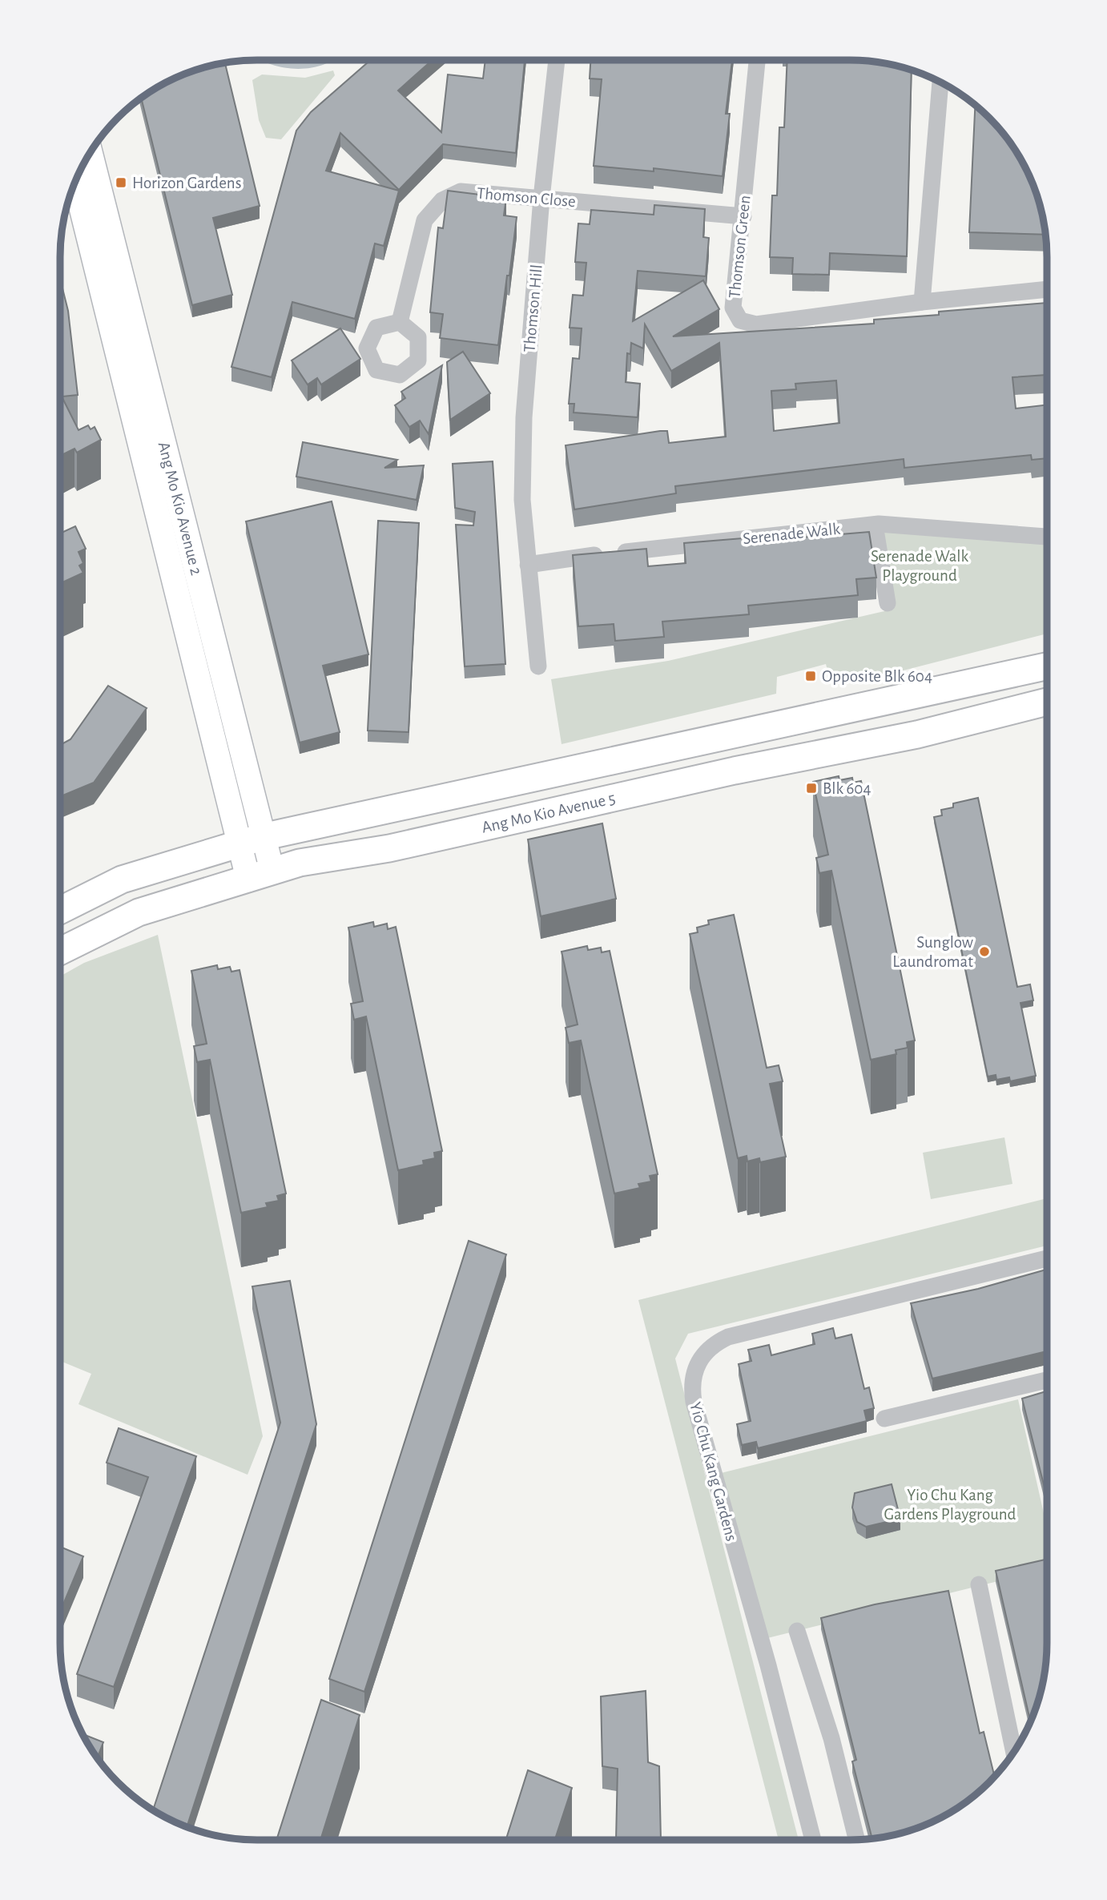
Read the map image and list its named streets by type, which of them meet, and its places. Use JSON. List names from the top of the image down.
{
  "streets": {
    "main road": ["Ang Mo Kio Avenue 2", "Ang Mo Kio Avenue 5"],
    "street": [
      "Thomson Close",
      "Thomson Green",
      "Thomson Hill",
      "Serenade Walk",
      "Yio Chu Kang Gardens"
    ]
  },
  "crossings": [
    ["Thomson Close", "Thomson Green"],
    ["Thomson Close", "Thomson Hill"],
    ["Thomson Hill", "Serenade Walk"],
    ["Ang Mo Kio Avenue 2", "Ang Mo Kio Avenue 5"]
  ],
  "parks": ["Serenade Walk Playground", "Yio Chu Kang Gardens Playground"],
  "places": {
    "transit": ["Horizon Gardens", "Opposite Blk 604", "Blk 604"],
    "other": ["Sunglow Laundromat"]
  }
}
